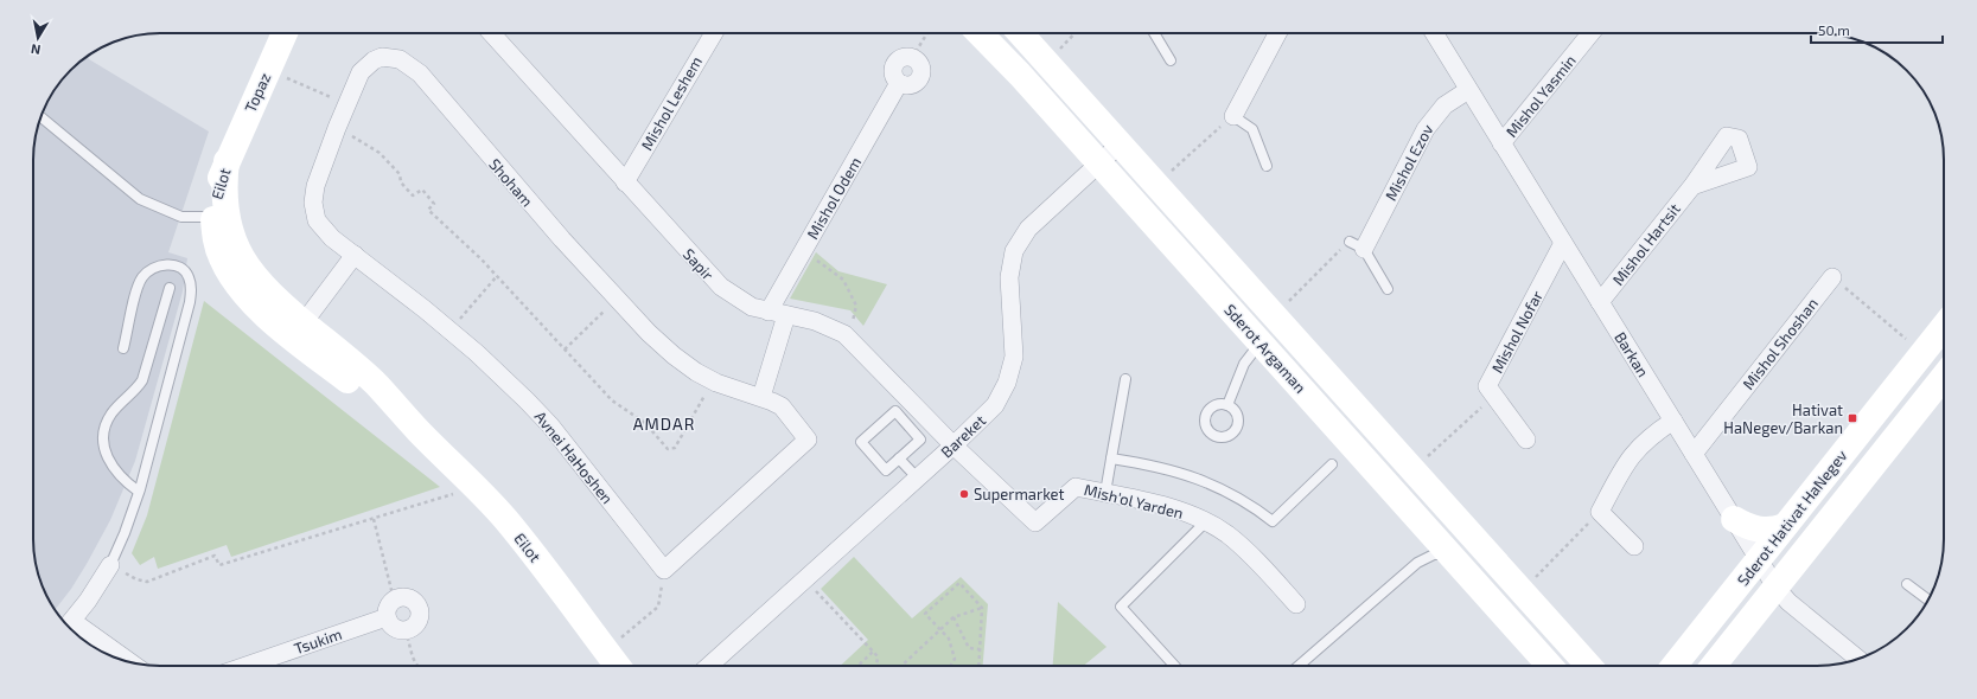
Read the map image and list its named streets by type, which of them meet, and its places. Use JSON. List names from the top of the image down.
{
  "streets": {
    "street": [
      "Topaz",
      "Mishol Yasmin",
      "Mishol Leshem",
      "Mishol Ezov",
      "Shoham",
      "Eilot",
      "Mishol Odem",
      "Mishol Hartsit",
      "Sapir",
      "Mishol Nofar",
      "Mishol Shoshan",
      "Sderot Argaman",
      "Barkan",
      "Bareket",
      "Avnei HaHoshen",
      "Mish'ol Yarden",
      "Sderot Hativat HaNegev",
      "Tsukim"
    ]
  },
  "crossings": [
    ["Topaz", "Eilot"],
    ["Mishol Yasmin", "Barkan"],
    ["Mishol Leshem", "Sapir"],
    ["Mishol Ezov", "Barkan"],
    ["Shoham", "Avnei HaHoshen"],
    ["Mishol Odem", "Sapir"],
    ["Mishol Hartsit", "Barkan"],
    ["Sapir", "Bareket"],
    ["Sapir", "Mish'ol Yarden"],
    ["Mishol Nofar", "Barkan"],
    ["Mishol Shoshan", "Barkan"],
    ["Sderot Argaman", "Bareket"],
    ["Barkan", "Sderot Hativat HaNegev"],
    ["Bareket", "Mish'ol Yarden"]
  ],
  "districts": ["AMDAR"],
  "places": {
    "transit": ["Hativat HaNegev/Barkan"],
    "other": ["Supermarket"]
  },
  "scale_bar": "50 m",
  "north": "bottom"
}
